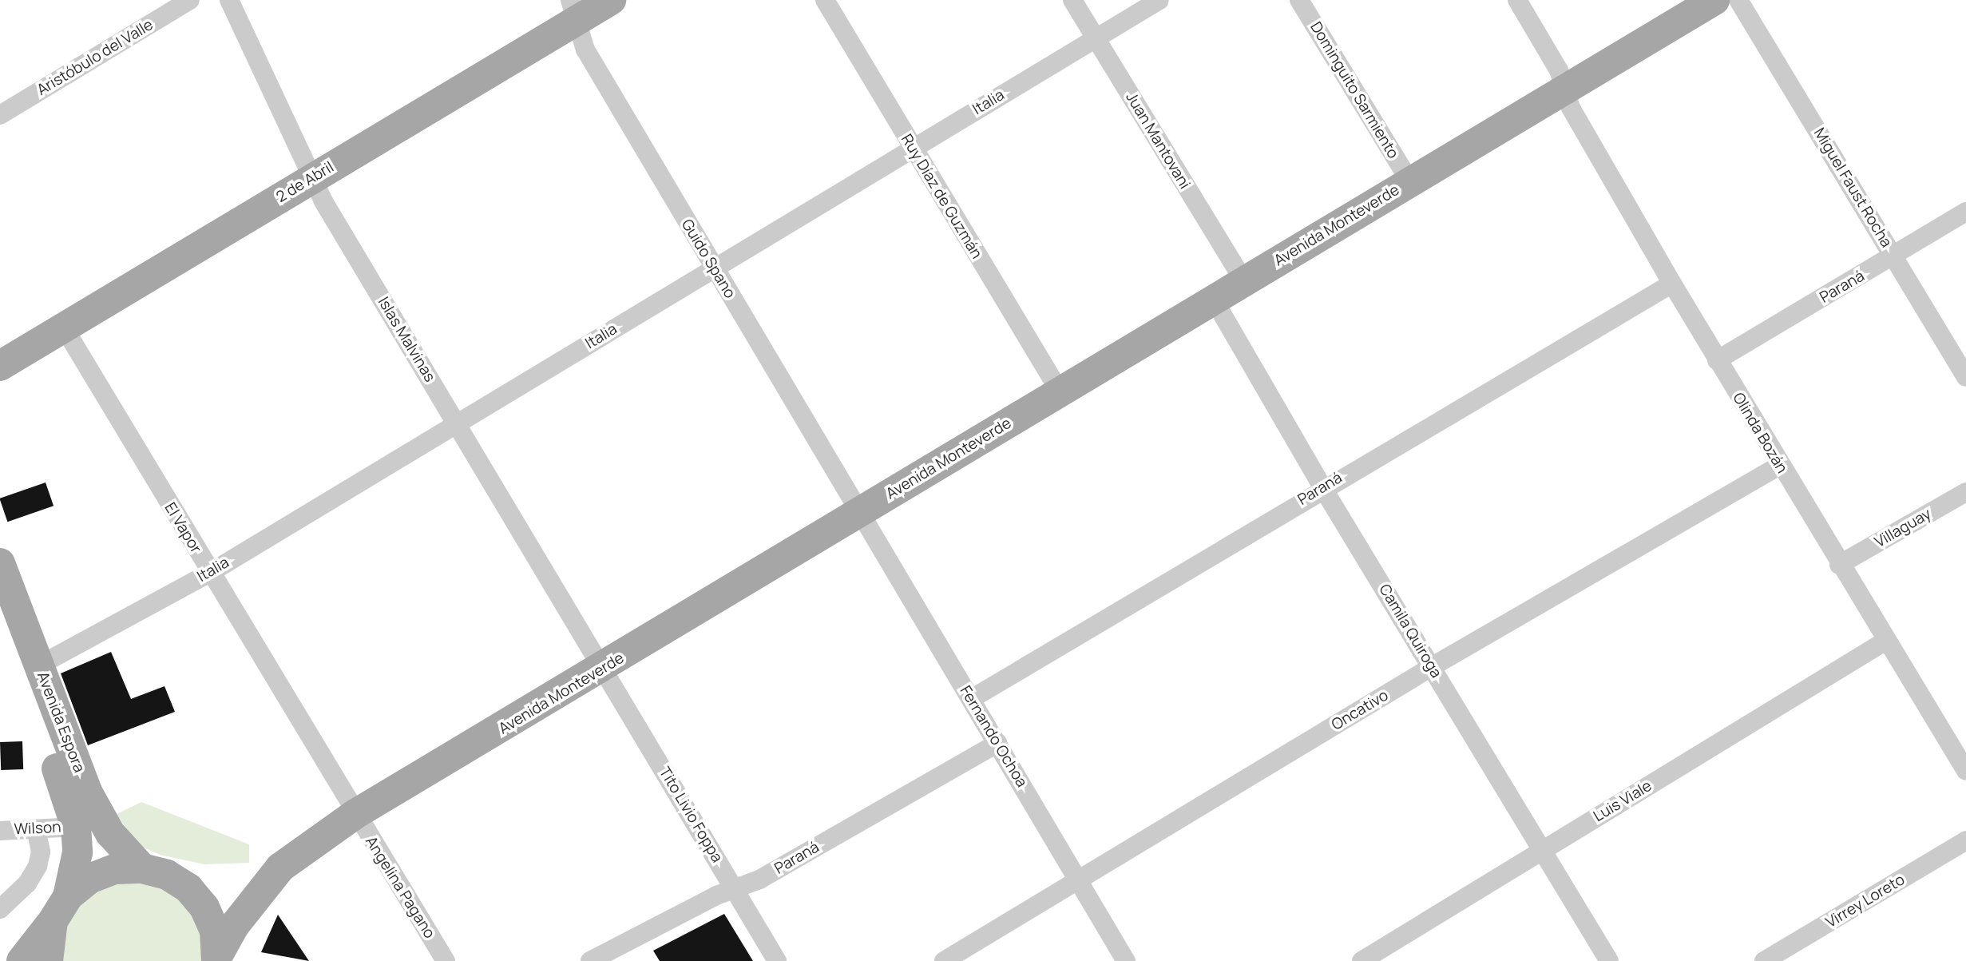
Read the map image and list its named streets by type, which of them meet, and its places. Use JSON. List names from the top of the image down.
{
  "streets": {
    "main road": ["2 de Abril", "Avenida Monteverde", "Avenida Espora"],
    "street": [
      "Aristóbulo del Valle",
      "Dominguito Sarmiento",
      "Italia",
      "Juan Mantovani",
      "Miguel Faust Rocha",
      "Ruy Díaz de Guzmán",
      "Guido Spano",
      "Paraná",
      "Islas Malvinas",
      "Olinda Bozán",
      "El Vapor",
      "Villaguay",
      "Camila Quiroga",
      "Oncativo",
      "Fernando Ochoa",
      "Luis Viale",
      "Tito Livio Foppa",
      "Wilson",
      "Angelina Pagano",
      "Virrey Loreto"
    ]
  },
  "crossings": [
    ["Dominguito Sarmiento", "Avenida Monteverde"],
    ["Italia", "Juan Mantovani"],
    ["Italia", "Ruy Díaz de Guzmán"],
    ["Italia", "Guido Spano"],
    ["Italia", "Islas Malvinas"],
    ["Italia", "El Vapor"],
    ["Italia", "Avenida Espora"],
    ["Juan Mantovani", "Avenida Monteverde"],
    ["2 de Abril", "Guido Spano"],
    ["2 de Abril", "Islas Malvinas"],
    ["2 de Abril", "El Vapor"],
    ["Miguel Faust Rocha", "Paraná"],
    ["Ruy Díaz de Guzmán", "Avenida Monteverde"],
    ["Avenida Monteverde", "Guido Spano"],
    ["Avenida Monteverde", "Islas Malvinas"],
    ["Avenida Monteverde", "Olinda Bozán"],
    ["Avenida Monteverde", "El Vapor"],
    ["Avenida Monteverde", "Camila Quiroga"],
    ["Avenida Monteverde", "Fernando Ochoa"],
    ["Avenida Monteverde", "Tito Livio Foppa"],
    ["Avenida Monteverde", "Angelina Pagano"],
    ["Guido Spano", "Fernando Ochoa"],
    ["Paraná", "Olinda Bozán"],
    ["Paraná", "Camila Quiroga"],
    ["Paraná", "Fernando Ochoa"],
    ["Paraná", "Tito Livio Foppa"],
    ["Islas Malvinas", "Tito Livio Foppa"],
    ["Olinda Bozán", "Villaguay"],
    ["Olinda Bozán", "Oncativo"],
    ["Olinda Bozán", "Luis Viale"],
    ["El Vapor", "Angelina Pagano"],
    ["Camila Quiroga", "Oncativo"],
    ["Camila Quiroga", "Luis Viale"],
    ["Oncativo", "Fernando Ochoa"],
    ["Avenida Espora", "Wilson"]
  ]
}
